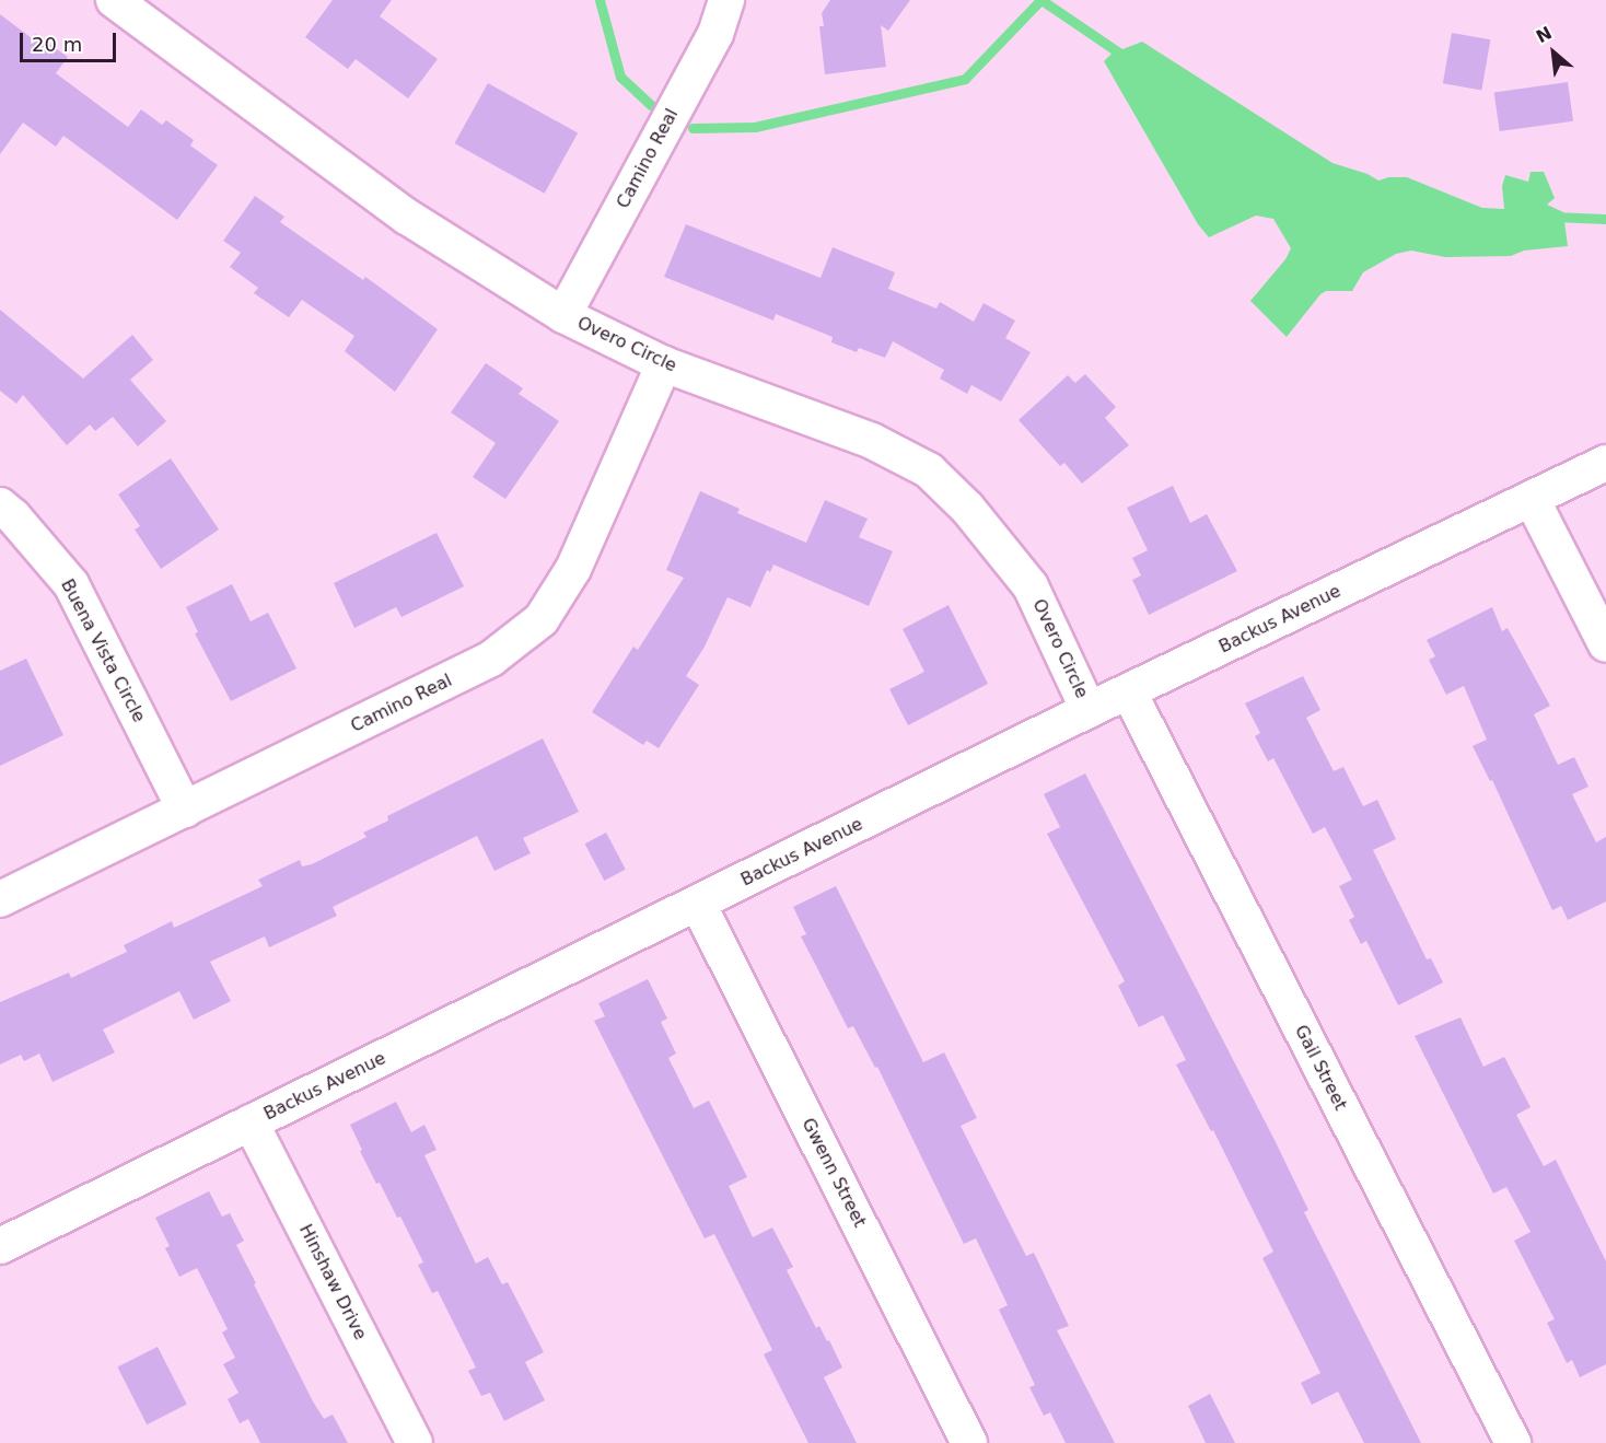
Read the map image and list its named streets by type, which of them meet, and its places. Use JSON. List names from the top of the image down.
{
  "streets": {
    "street": [
      "Camino Real",
      "Overo Circle",
      "Backus Avenue",
      "Buena Vista Circle",
      "Gail Street",
      "Gwenn Street",
      "Hinshaw Drive"
    ]
  },
  "crossings": [
    ["Camino Real", "Overo Circle"],
    ["Camino Real", "Buena Vista Circle"],
    ["Overo Circle", "Backus Avenue"],
    ["Backus Avenue", "Gail Street"],
    ["Backus Avenue", "Gwenn Street"],
    ["Backus Avenue", "Hinshaw Drive"]
  ],
  "scale_bar": "20 m",
  "north": "top left"
}
